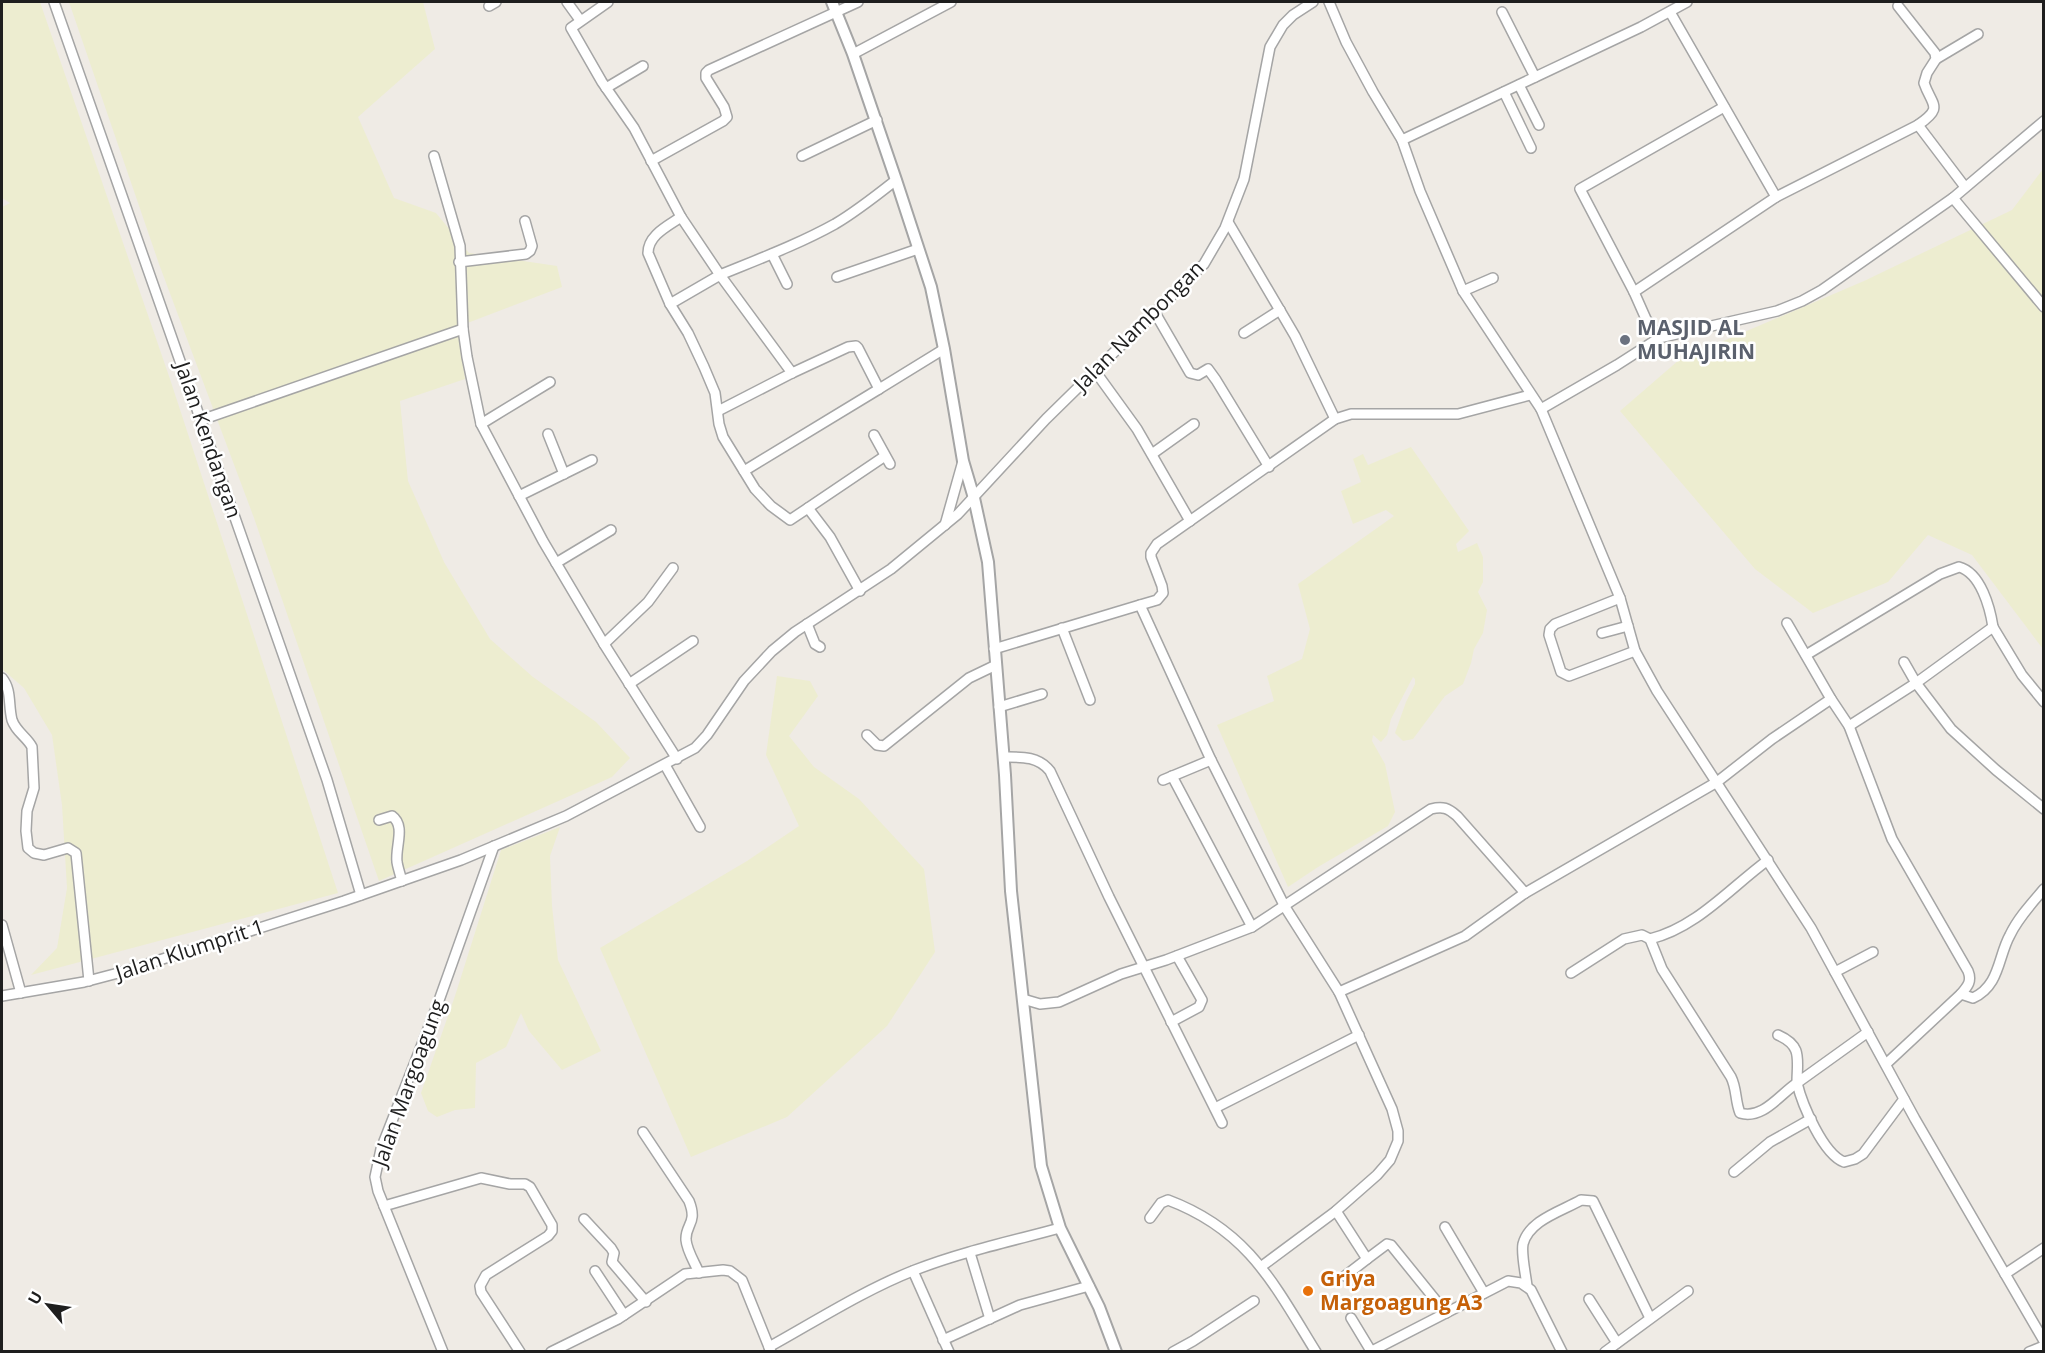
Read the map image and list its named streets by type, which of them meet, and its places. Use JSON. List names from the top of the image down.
{
  "streets": {
    "street": [
      "Jalan Nambongan",
      "Jalan Kendangan",
      "Jalan Klumprit 1",
      "Jalan Margoagung"
    ]
  },
  "crossings": [
    ["Jalan Nambongan", "Jalan Klumprit 1"],
    ["Jalan Kendangan", "Jalan Klumprit 1"],
    ["Jalan Klumprit 1", "Jalan Margoagung"]
  ],
  "places": ["MASJID AL MUHAJIRIN", "Griya Margoagung A3"],
  "north": "top left"
}
